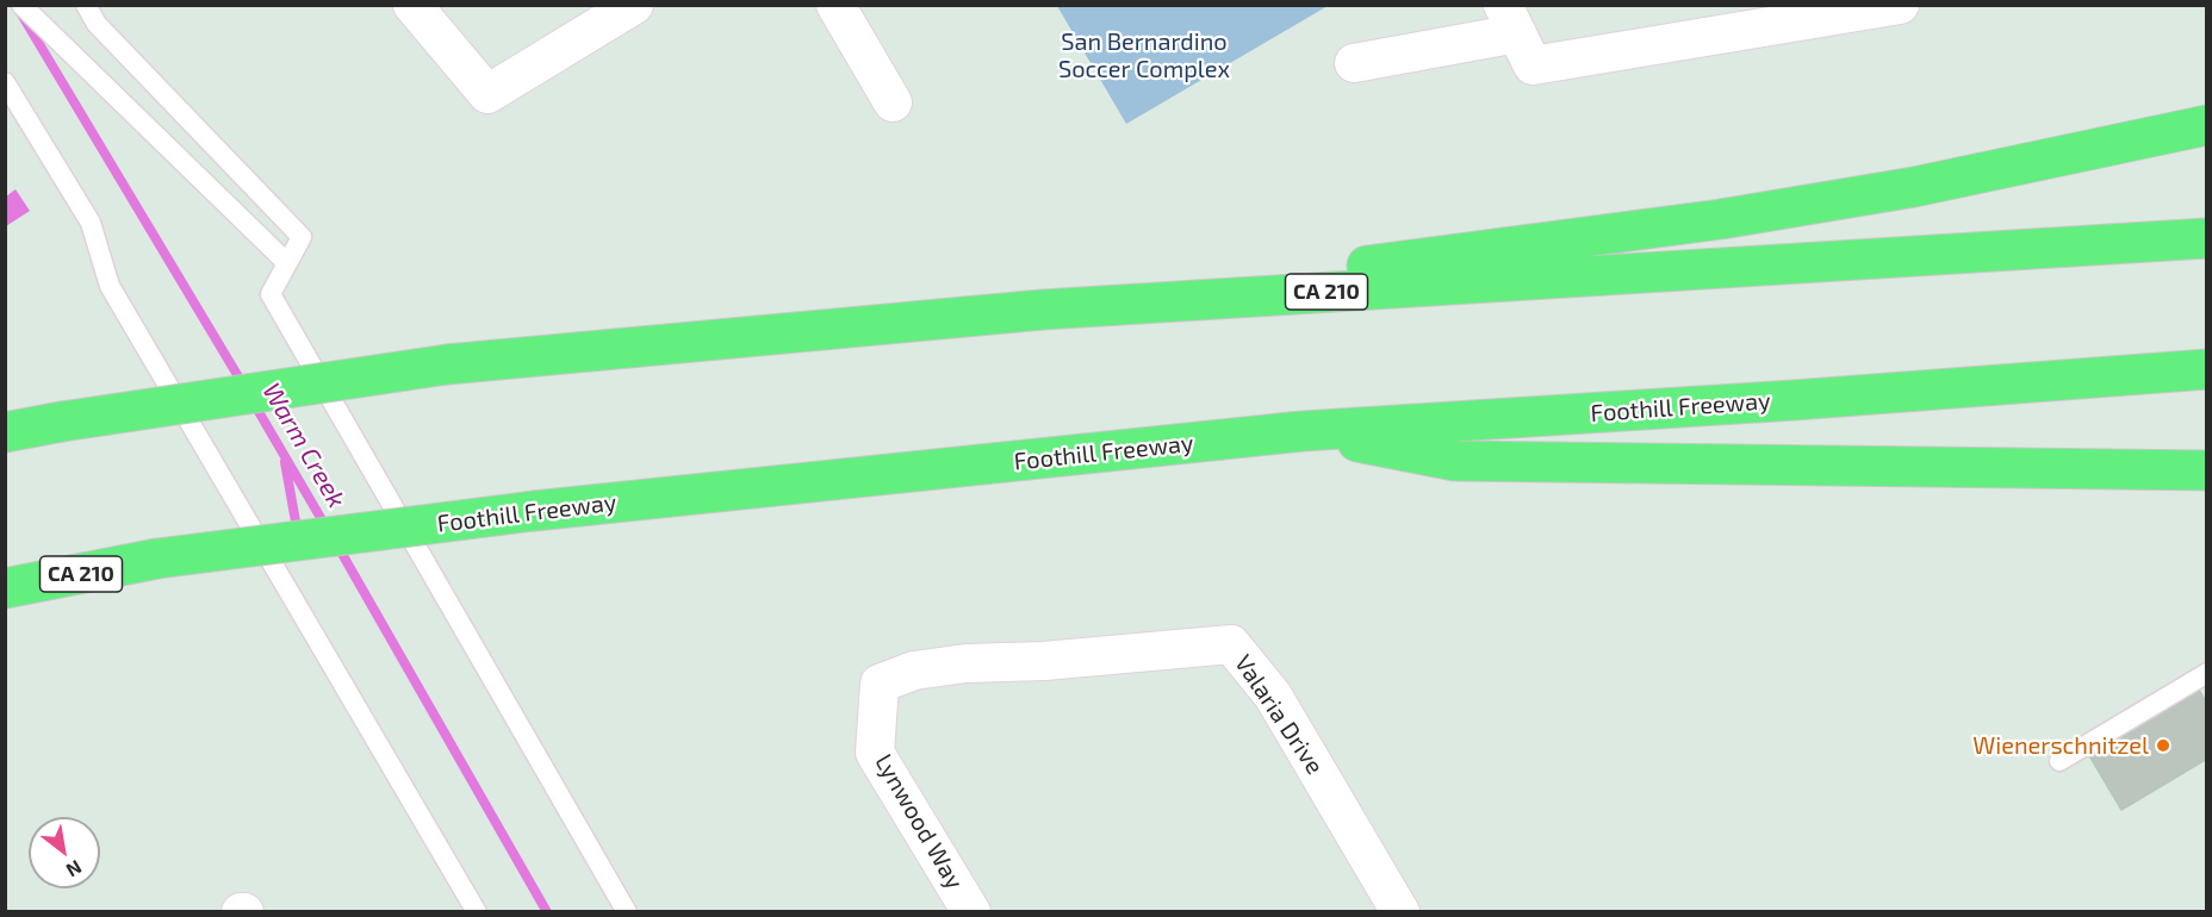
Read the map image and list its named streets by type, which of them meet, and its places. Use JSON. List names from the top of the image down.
{
  "streets": {
    "highway": ["CA 210", "Foothill Freeway"],
    "street": ["Valaria Drive", "Lynwood Way"]
  },
  "crossings": [
    ["Valaria Drive", "Lynwood Way"]
  ],
  "water": ["Warm Creek"],
  "parks": ["San Bernardino Soccer Complex"],
  "places": ["Wienerschnitzel"],
  "north": "bottom right"
}
